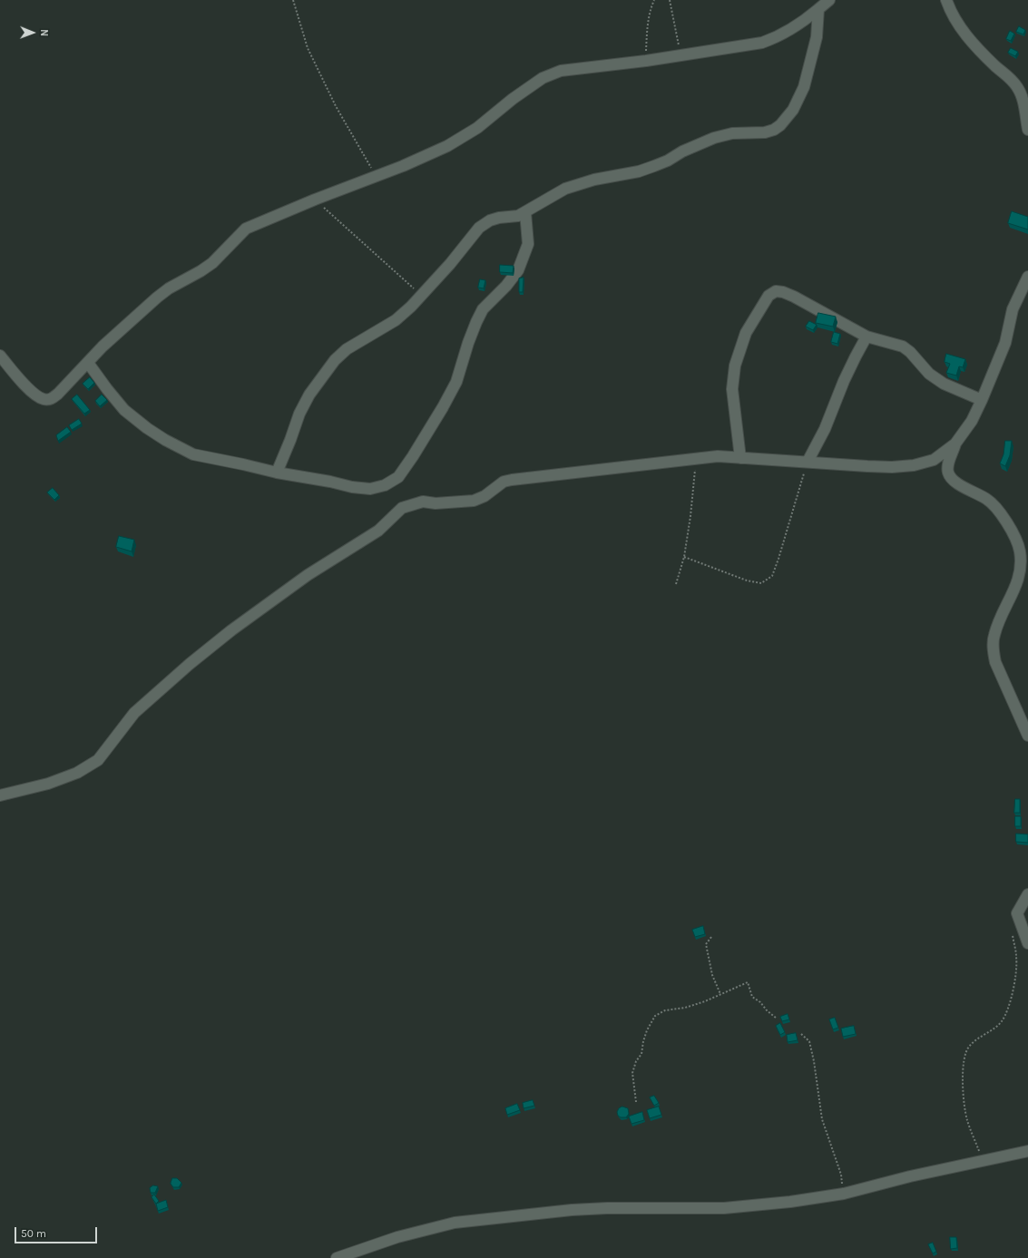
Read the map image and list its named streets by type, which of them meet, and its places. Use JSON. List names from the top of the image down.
{
  "scale_bar": "50 m",
  "north": "right"
}
